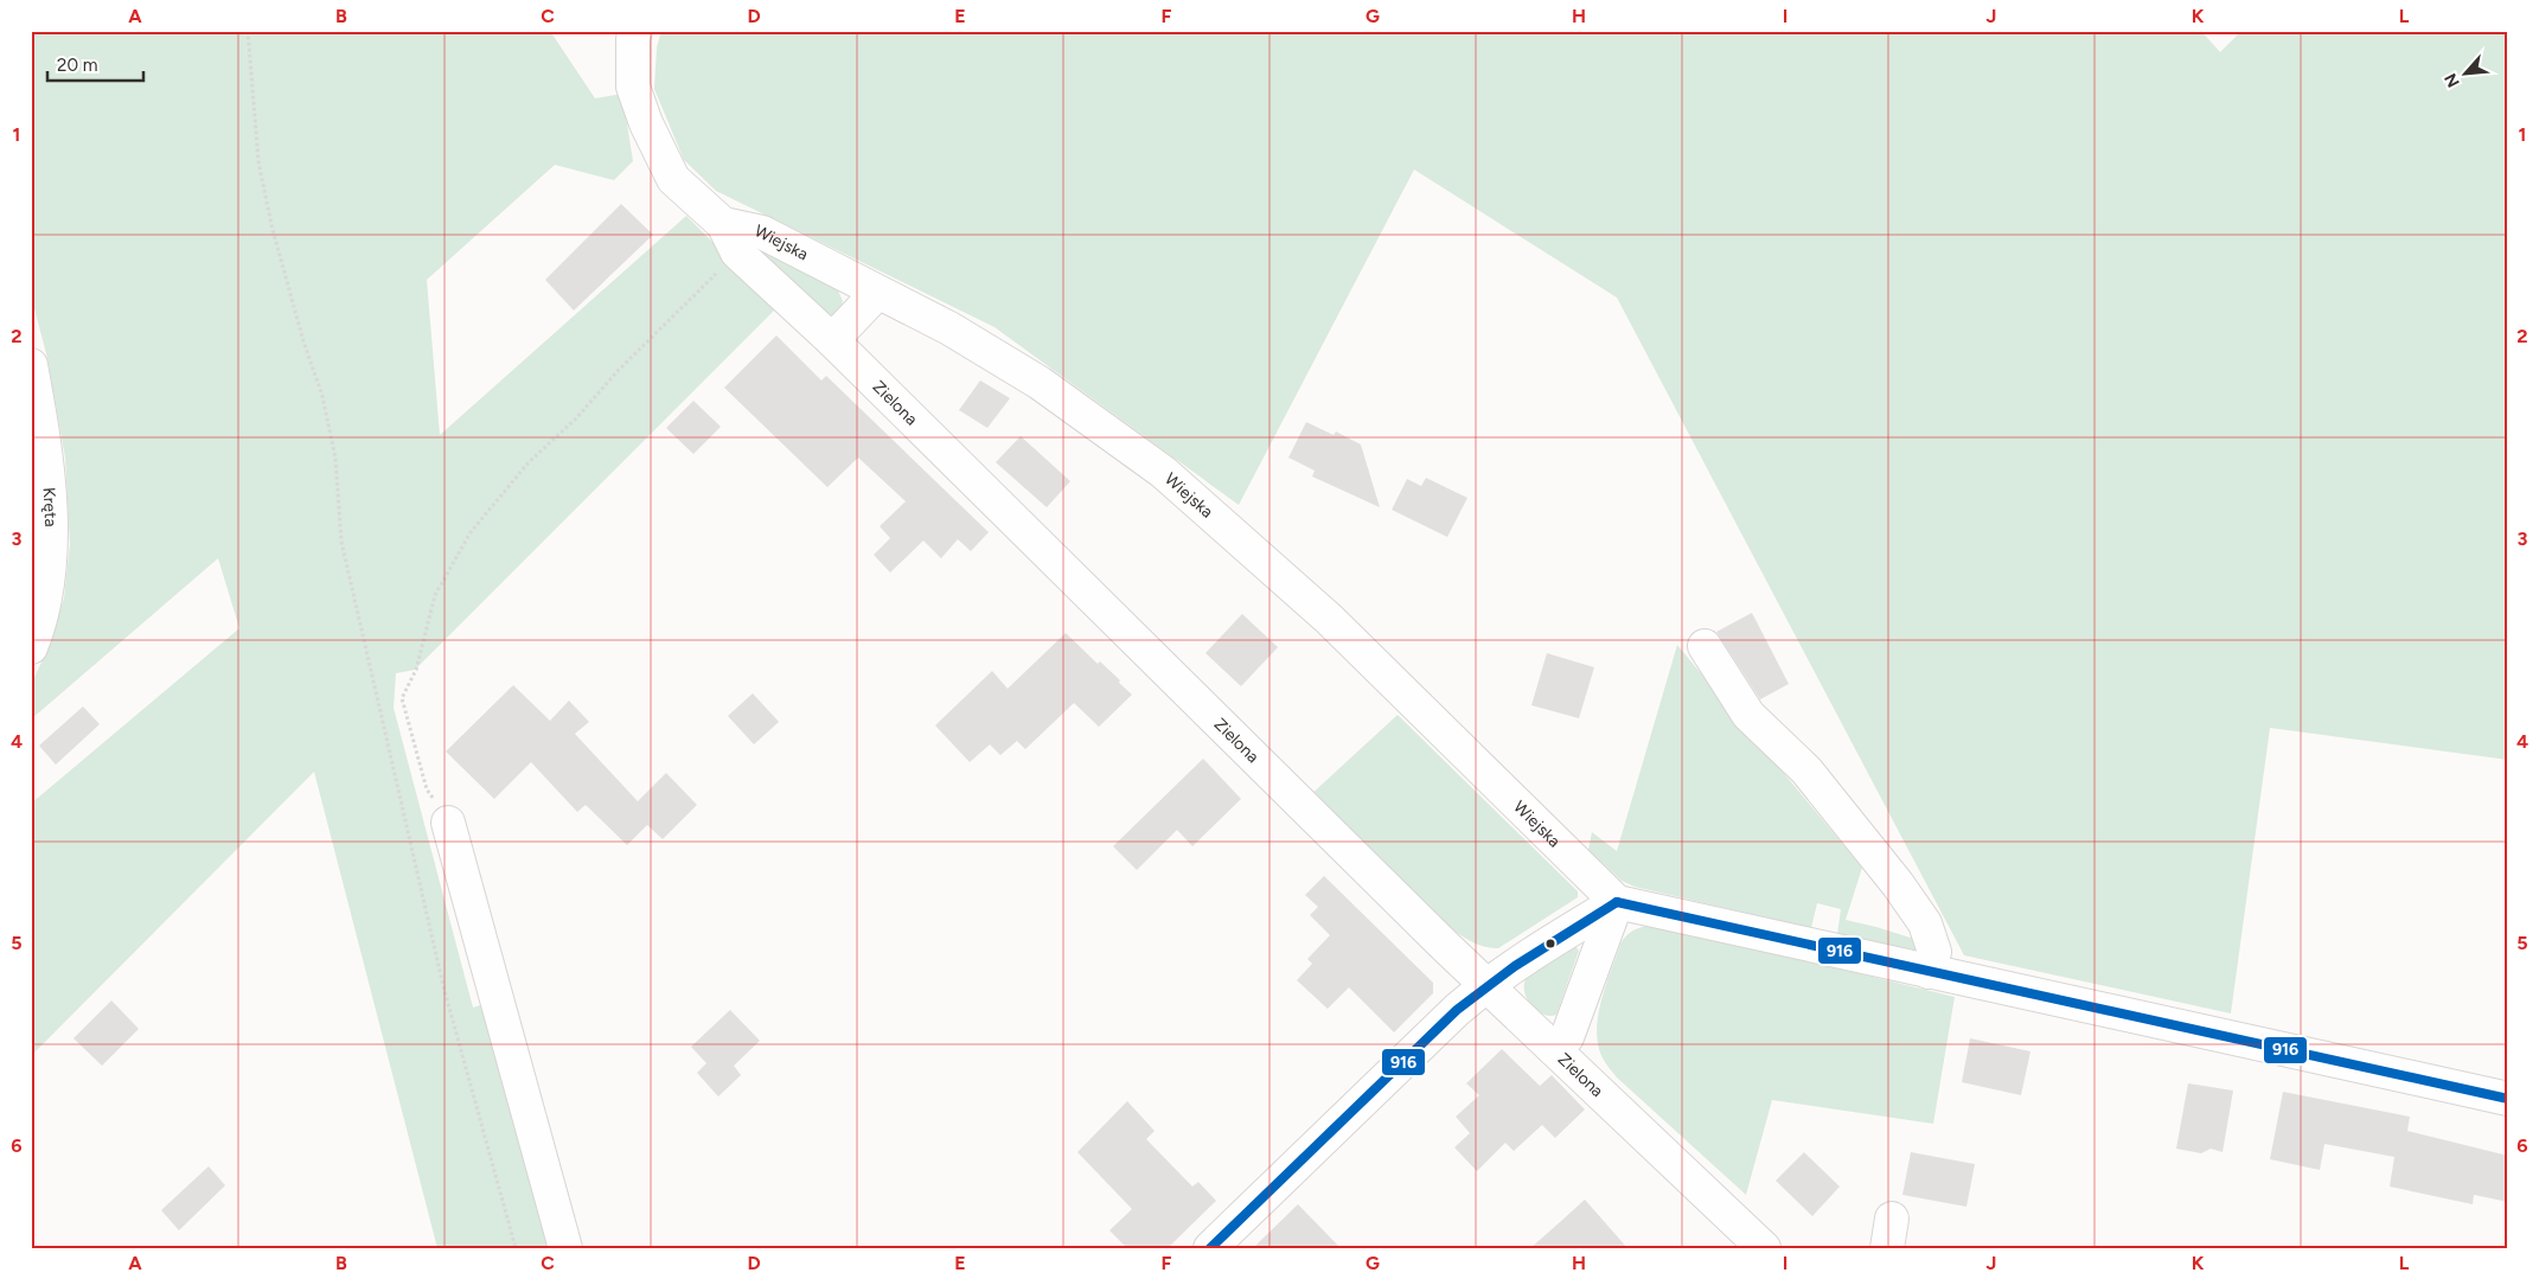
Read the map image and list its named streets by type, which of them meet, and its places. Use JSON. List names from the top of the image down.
{
  "streets": {
    "street": ["Wiejska", "Zielona", "Kręta"]
  },
  "crossings": [
    ["Wiejska", "Zielona"]
  ],
  "lines": ["transit line 916"],
  "scale_bar": "20 m",
  "north": "bottom left",
  "grid": {
    "columns": [
      "A",
      "B",
      "C",
      "D",
      "E",
      "F",
      "G",
      "H",
      "I",
      "J",
      "K",
      "L"
    ],
    "rows": [
      "1",
      "2",
      "3",
      "4",
      "5",
      "6"
    ]
  }
}
